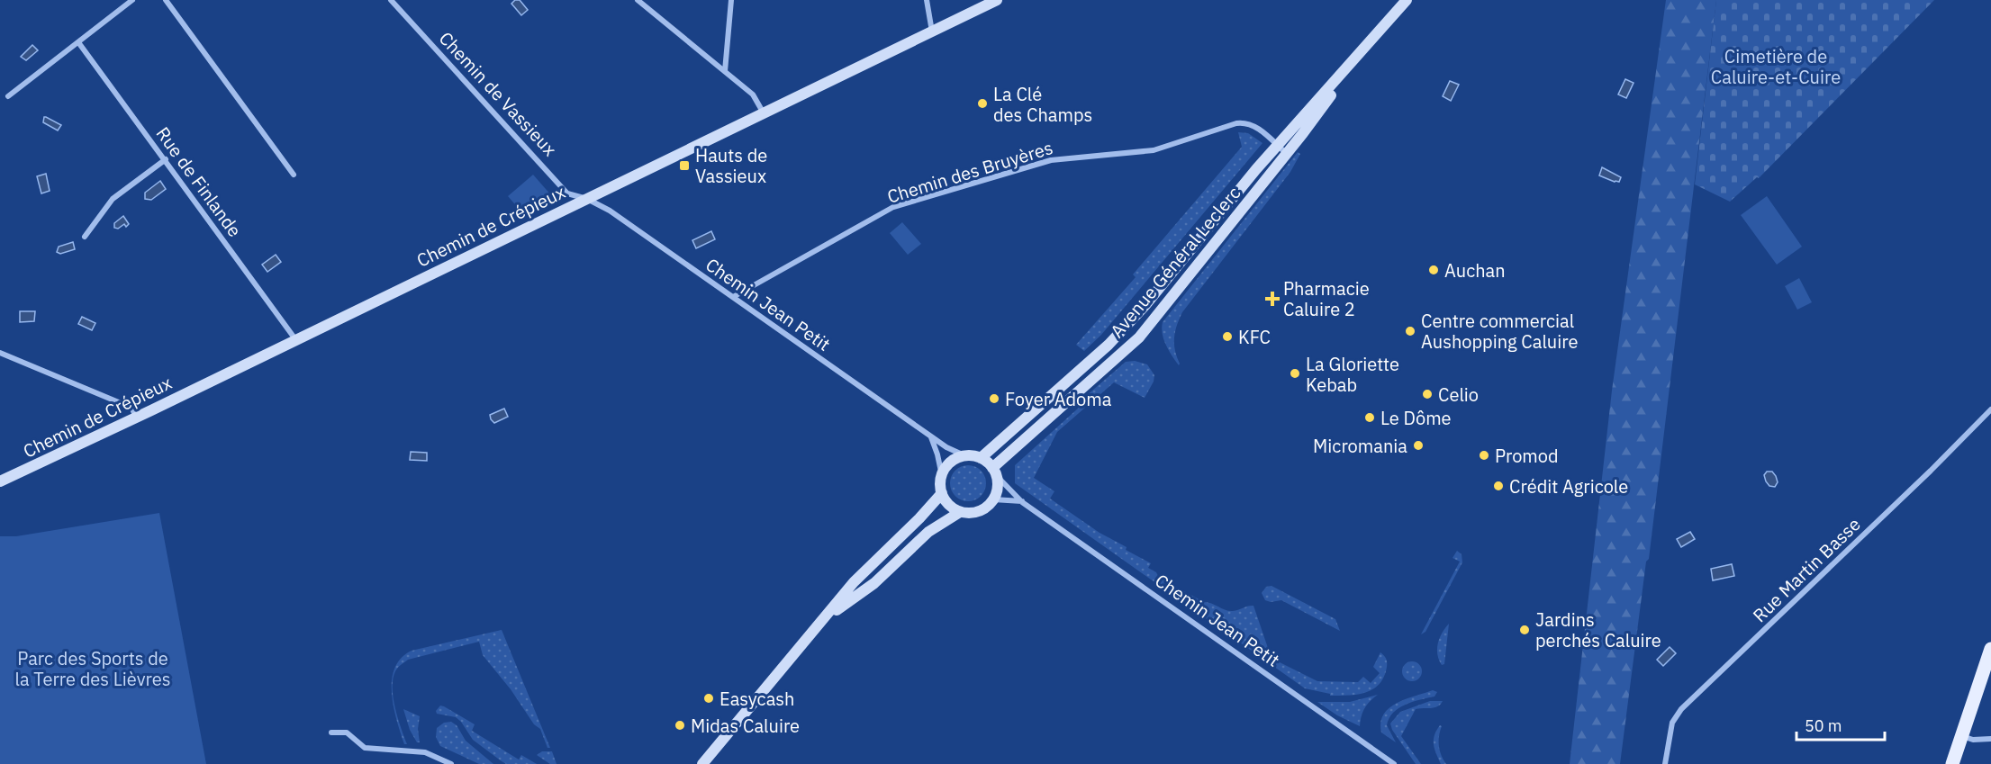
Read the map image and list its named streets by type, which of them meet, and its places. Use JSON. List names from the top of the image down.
{
  "streets": {
    "main road": ["Chemin de Crépieux", "Avenue Général Leclerc"],
    "street": [
      "Chemin de Vassieux",
      "Chemin des Bruyères",
      "Rue de Finlande",
      "Chemin Jean Petit",
      "Rue Martin Basse"
    ]
  },
  "crossings": [
    ["Chemin de Vassieux", "Chemin de Crépieux"],
    ["Chemin de Vassieux", "Chemin Jean Petit"],
    ["Chemin des Bruyères", "Avenue Général Leclerc"],
    ["Chemin des Bruyères", "Chemin Jean Petit"],
    ["Rue de Finlande", "Chemin de Crépieux"],
    ["Chemin de Crépieux", "Chemin Jean Petit"],
    ["Avenue Général Leclerc", "Chemin Jean Petit"]
  ],
  "parks": ["Cimetière de Caluire-et-Cuire", "Parc des Sports de la Terre des Lièvres"],
  "places": {
    "other": [
      "La Clé des Champs",
      "Auchan",
      "Centre commercial Aushopping Caluire",
      "KFC",
      "La Gloriette Kebab",
      "Celio",
      "Foyer Adoma",
      "Le Dôme",
      "Micromania",
      "Promod",
      "Crédit Agricole",
      "Jardins perchés Caluire",
      "Easycash",
      "Midas Caluire"
    ],
    "transit": ["Hauts de Vassieux"],
    "health": ["Pharmacie Caluire 2"]
  },
  "scale_bar": "50 m"
}
